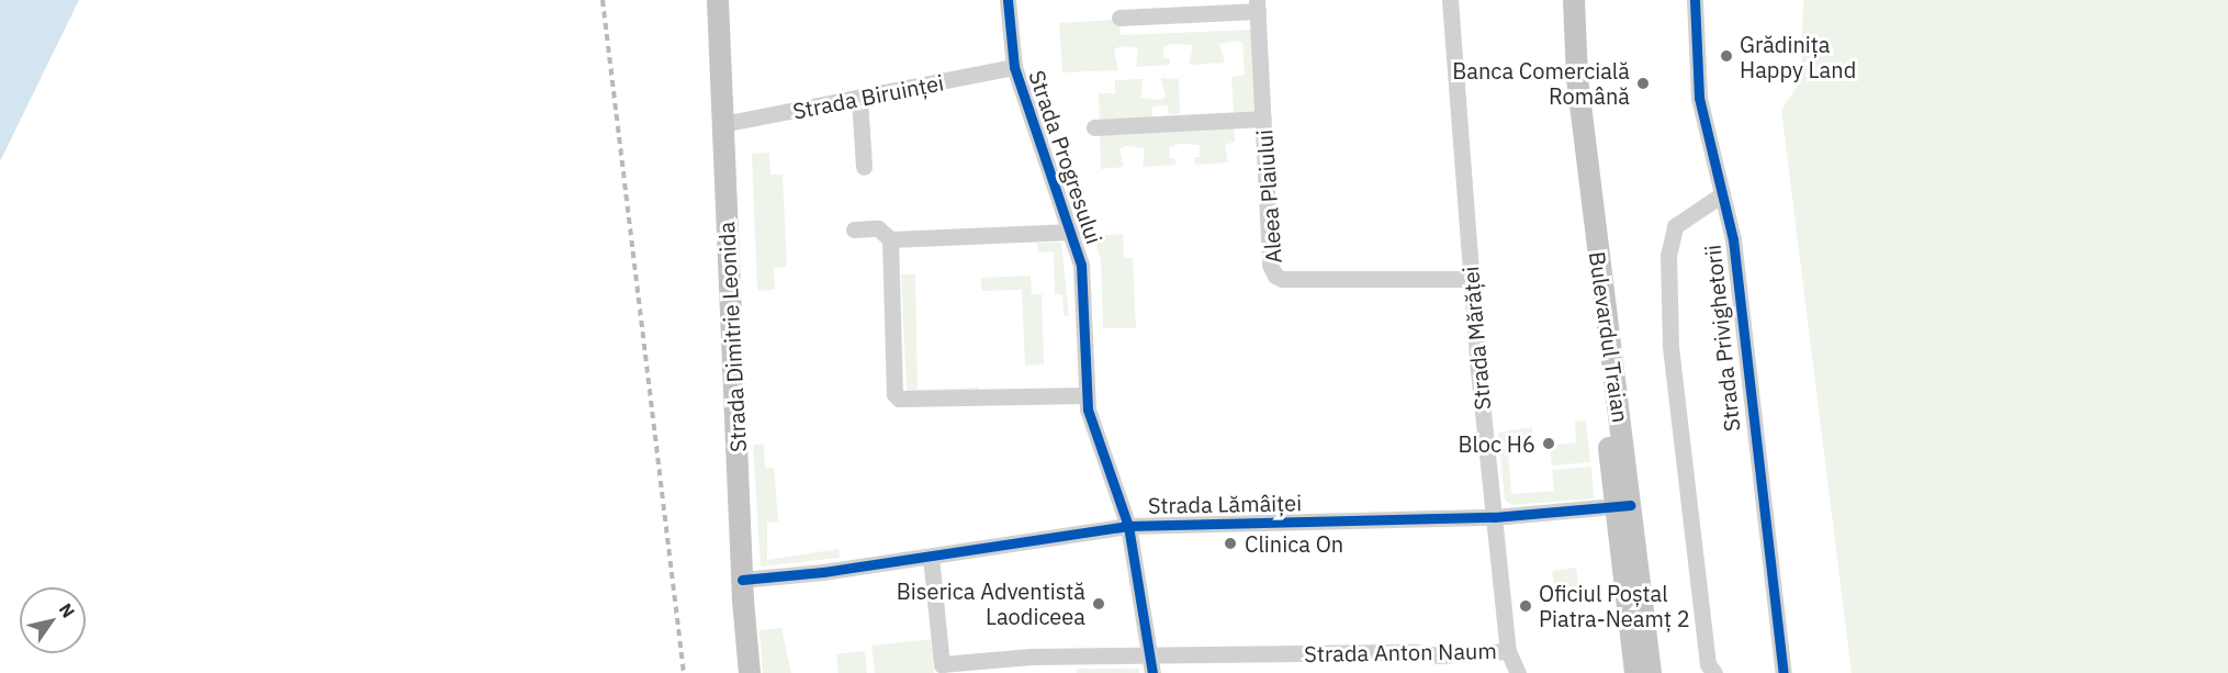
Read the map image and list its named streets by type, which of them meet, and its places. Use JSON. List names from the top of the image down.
{
  "streets": {
    "main road": ["Strada Dimitrie Leonida", "Bulevardul Traian"],
    "street": [
      "Strada Biruinței",
      "Strada Progresului",
      "Aleea Plaiului",
      "Strada Mărăței",
      "Strada Privighetorii",
      "Strada Lămâiței",
      "Strada Anton Naum"
    ]
  },
  "crossings": [
    ["Strada Biruinței", "Strada Progresului"],
    ["Strada Biruinței", "Strada Dimitrie Leonida"],
    ["Strada Progresului", "Strada Lămâiței"],
    ["Strada Progresului", "Strada Anton Naum"],
    ["Aleea Plaiului", "Strada Mărăței"],
    ["Strada Dimitrie Leonida", "Strada Lămâiței"],
    ["Bulevardul Traian", "Strada Lămâiței"],
    ["Strada Mărăței", "Strada Lămâiței"],
    ["Strada Mărăței", "Strada Anton Naum"],
    ["Strada Lămâiței", "Strada Anton Naum"]
  ],
  "places": [
    "Grădinița Happy Land",
    "Banca Comercială Română",
    "Bloc H6",
    "Clinica On",
    "Biserica Adventistă Laodiceea",
    "Oficiul Poștal Piatra-Neamț 2"
  ],
  "north": "top right"
}
